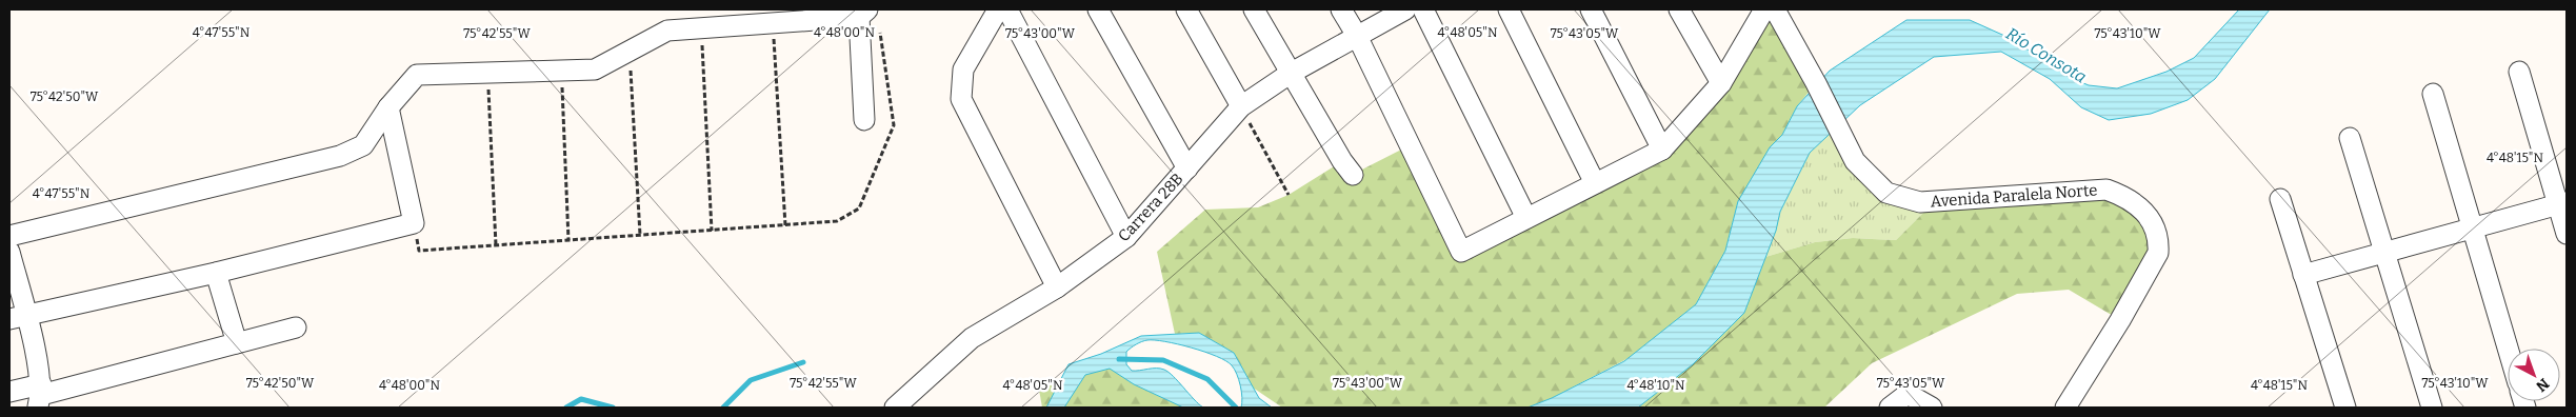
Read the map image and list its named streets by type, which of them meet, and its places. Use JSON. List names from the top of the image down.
{
  "streets": {
    "street": ["Avenida Paralela Norte", "Carrera 28B"]
  },
  "water": ["Río Consota"],
  "north": "bottom right",
  "coordinates": [
    "4°47'55\"N",
    "4°48'00\"N",
    "4°48'05\"N",
    "75°42'55\"W",
    "75°43'00\"W",
    "75°43'05\"W",
    "75°43'10\"W",
    "75°42'50\"W",
    "4°48'15\"N",
    "4°48'10\"N"
  ]
}
